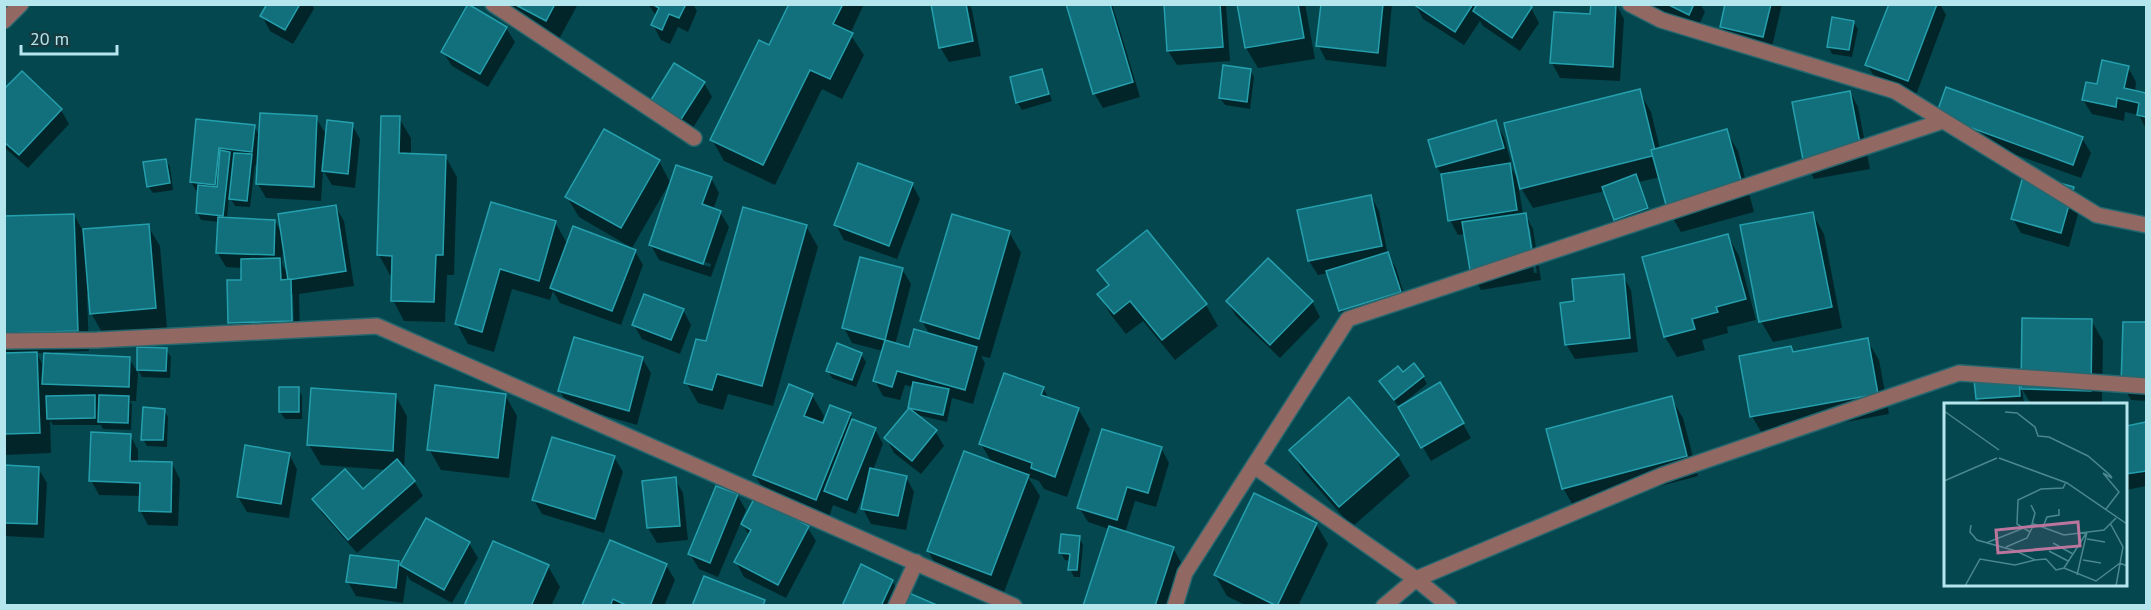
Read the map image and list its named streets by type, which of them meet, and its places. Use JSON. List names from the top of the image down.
{
  "scale_bar": "20 m"
}
